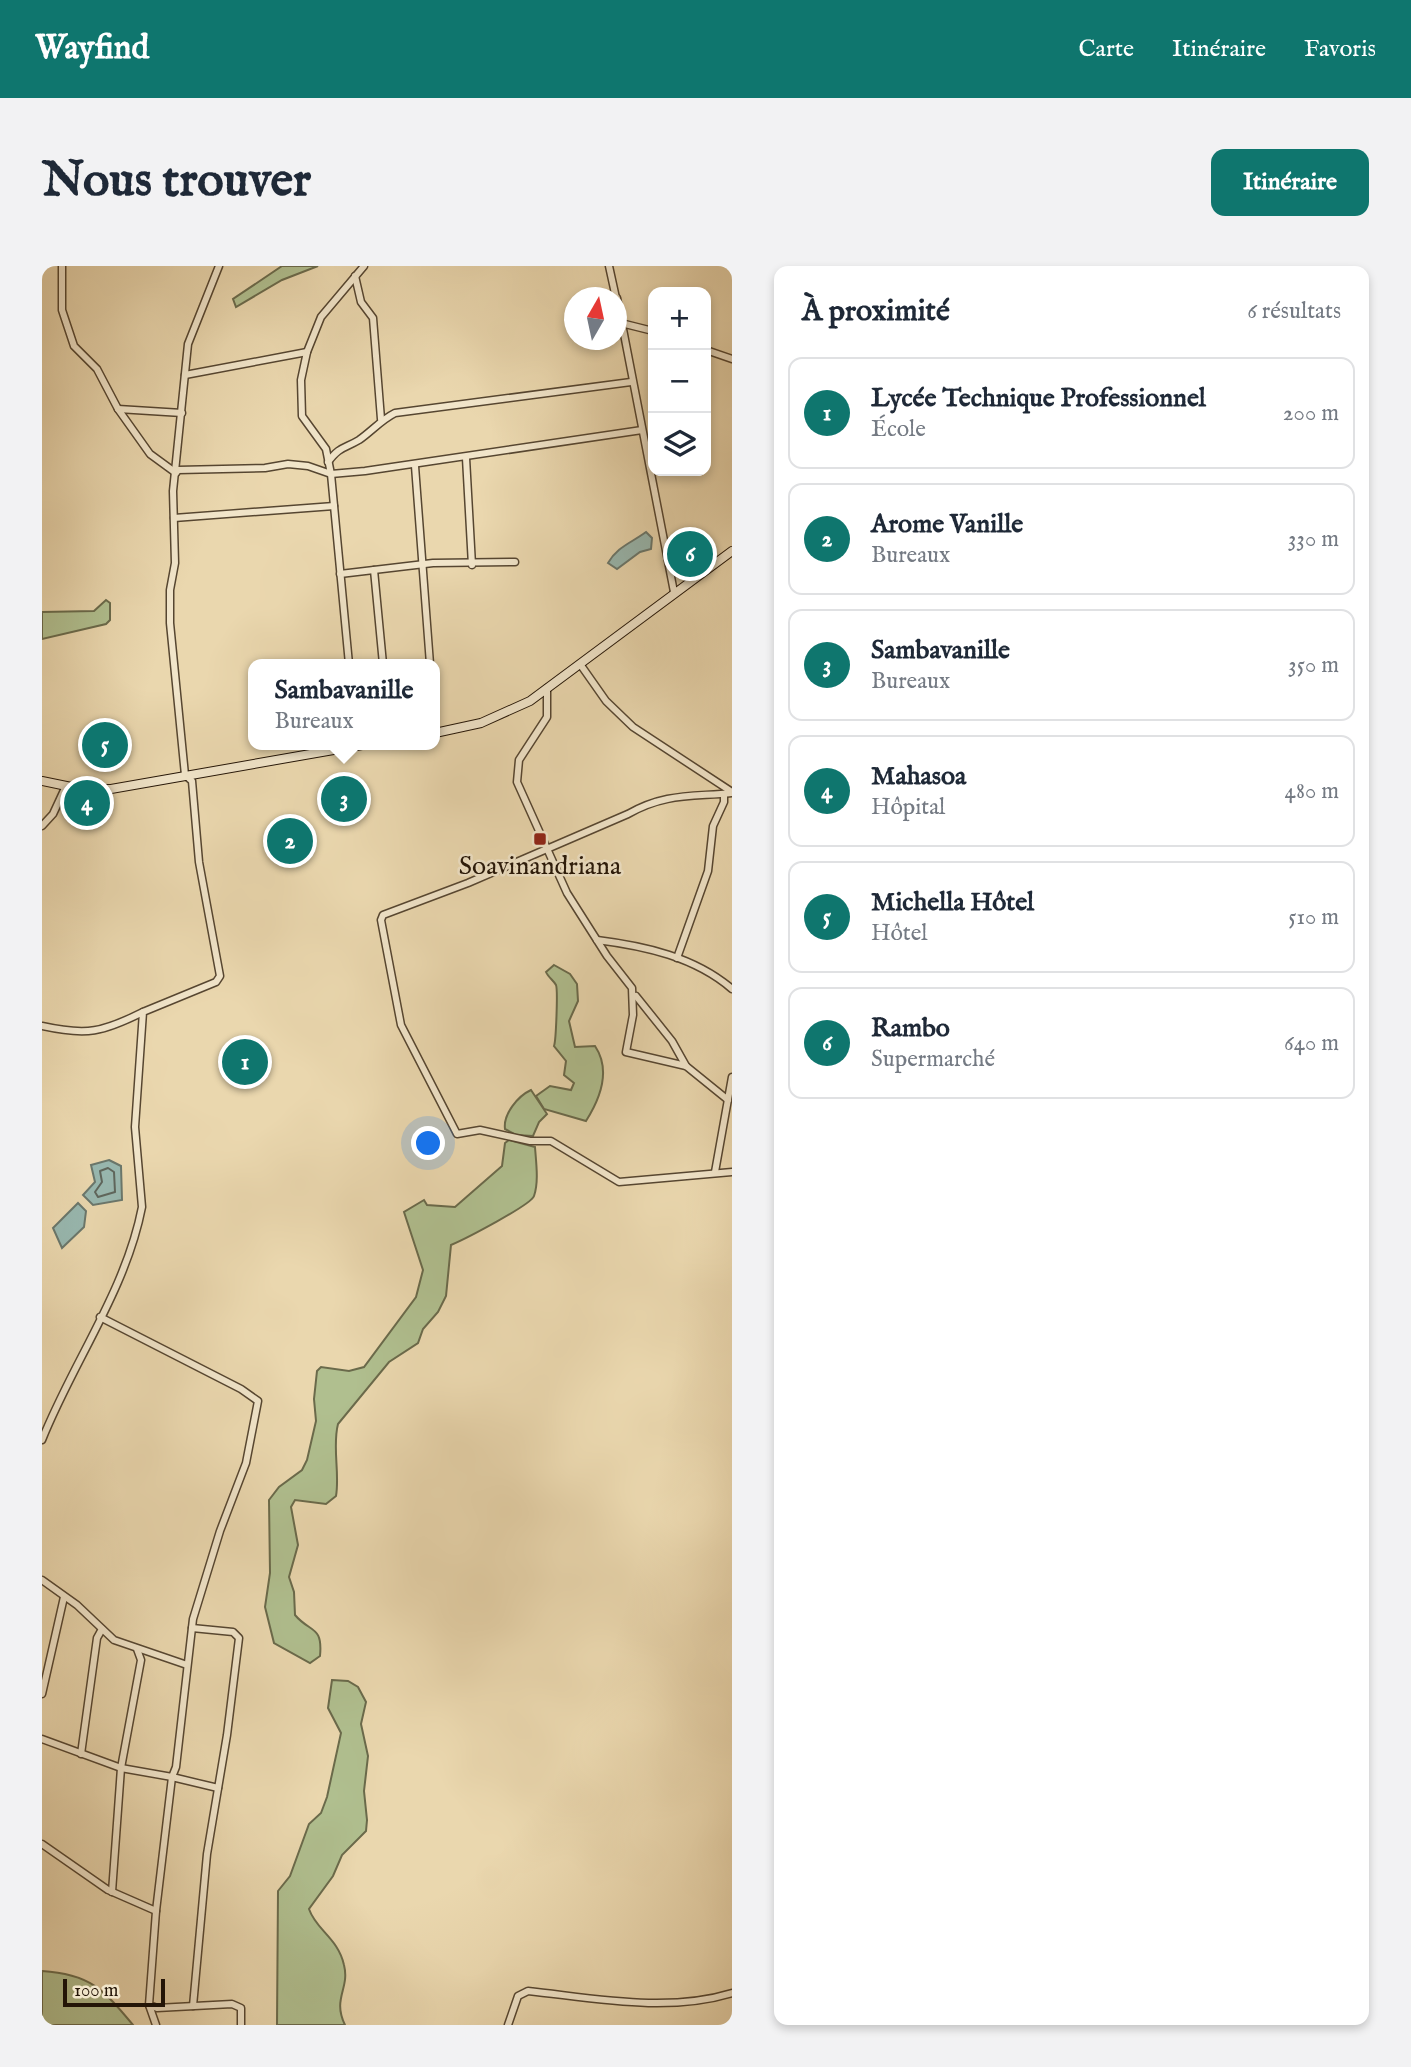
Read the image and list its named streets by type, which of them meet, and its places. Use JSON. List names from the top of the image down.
{
  "places": {
    "transit": ["Soavinandriana"]
  },
  "scale_bar": "100 m",
  "north": "top",
  "page": {
    "header": "Wayfind",
    "nav": ["Carte", "Itinéraire", "Favoris"],
    "buttons": "Itinéraire",
    "title": "Nous trouver",
    "heading": ["À proximité", "6 résultats"],
    "map_buttons": ["+", "−"],
    "list": [
      {
        "mark": "1",
        "name": "Lycée Technique Professionnel",
        "note": "École",
        "value": "200 m"
      },
      {
        "mark": "2",
        "name": "Arome Vanille",
        "note": "Bureaux",
        "value": "330 m"
      },
      {
        "mark": "3",
        "name": "Sambavanille",
        "note": "Bureaux",
        "value": "350 m"
      },
      {
        "mark": "4",
        "name": "Mahasoa",
        "note": "Hôpital",
        "value": "480 m"
      },
      {
        "mark": "5",
        "name": "Michella Hôtel",
        "note": "Hôtel",
        "value": "510 m"
      },
      {
        "mark": "6",
        "name": "Rambo",
        "note": "Supermarché",
        "value": "640 m"
      }
    ],
    "pins": [
      "6",
      "5",
      "3",
      "4",
      "2",
      "1"
    ],
    "popup": ["Sambavanille", "Bureaux"],
    "scale": "100 m"
  }
}
